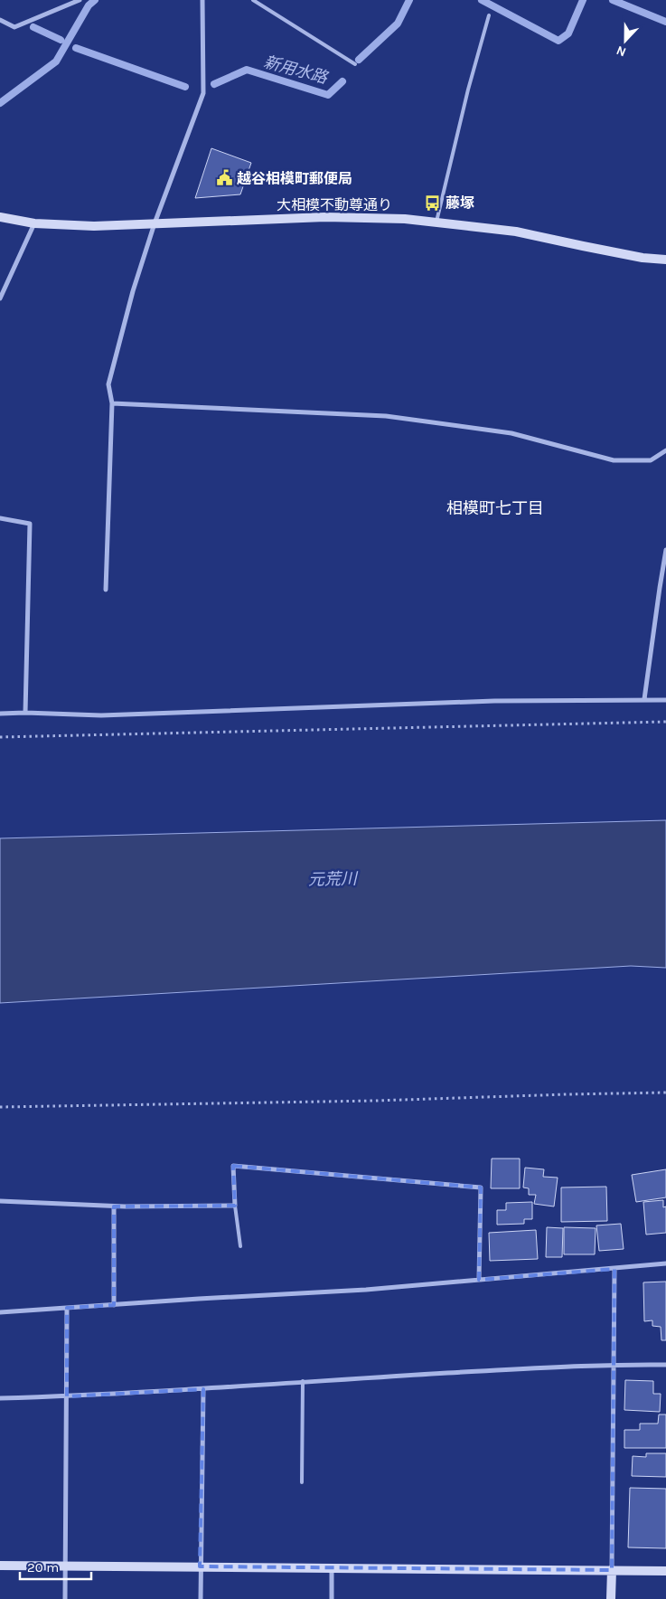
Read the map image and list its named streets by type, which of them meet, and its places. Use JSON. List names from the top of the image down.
{
  "streets": {
    "street": ["大相模不動尊通り"]
  },
  "districts": ["相模町七丁目"],
  "water": ["新用水路", "元荒川"],
  "places": {
    "public building": ["越谷相模町郵便局"],
    "bus stop": ["藤塚"]
  },
  "scale_bar": "20 m",
  "north": "bottom"
}
